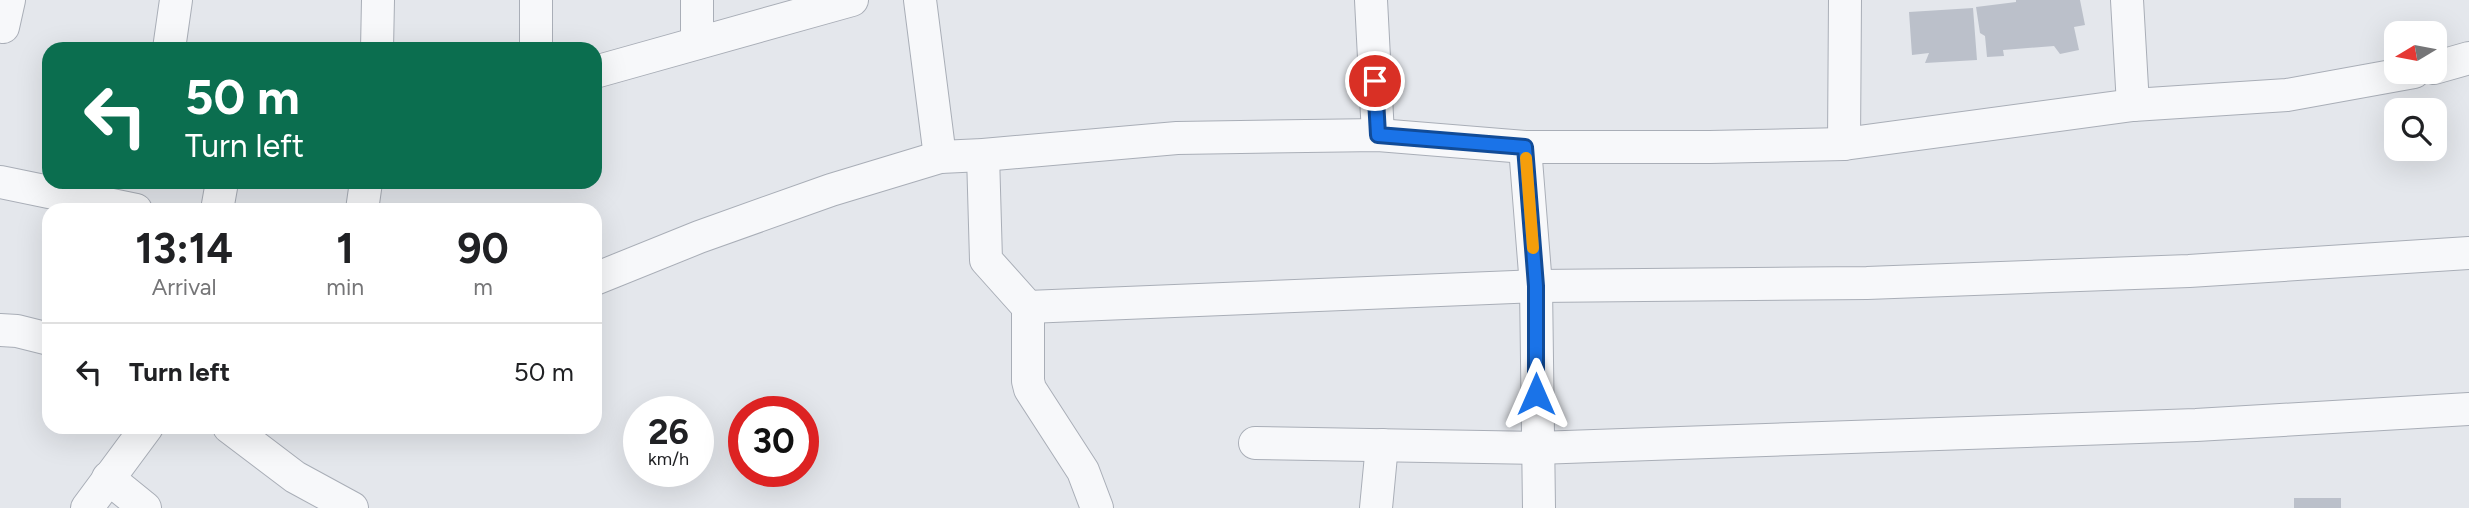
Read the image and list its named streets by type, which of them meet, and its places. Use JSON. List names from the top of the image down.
{
  "north": "left",
  "page": {
    "turn": ["50 m", "Turn left"],
    "eta": [
      "13:14",
      "Arrival",
      "1",
      "min",
      "90",
      "m"
    ],
    "list": [
      {
        "name": "Turn left",
        "value": "50 m"
      }
    ],
    "speed": "26 km/h",
    "limit": "30"
  }
}
